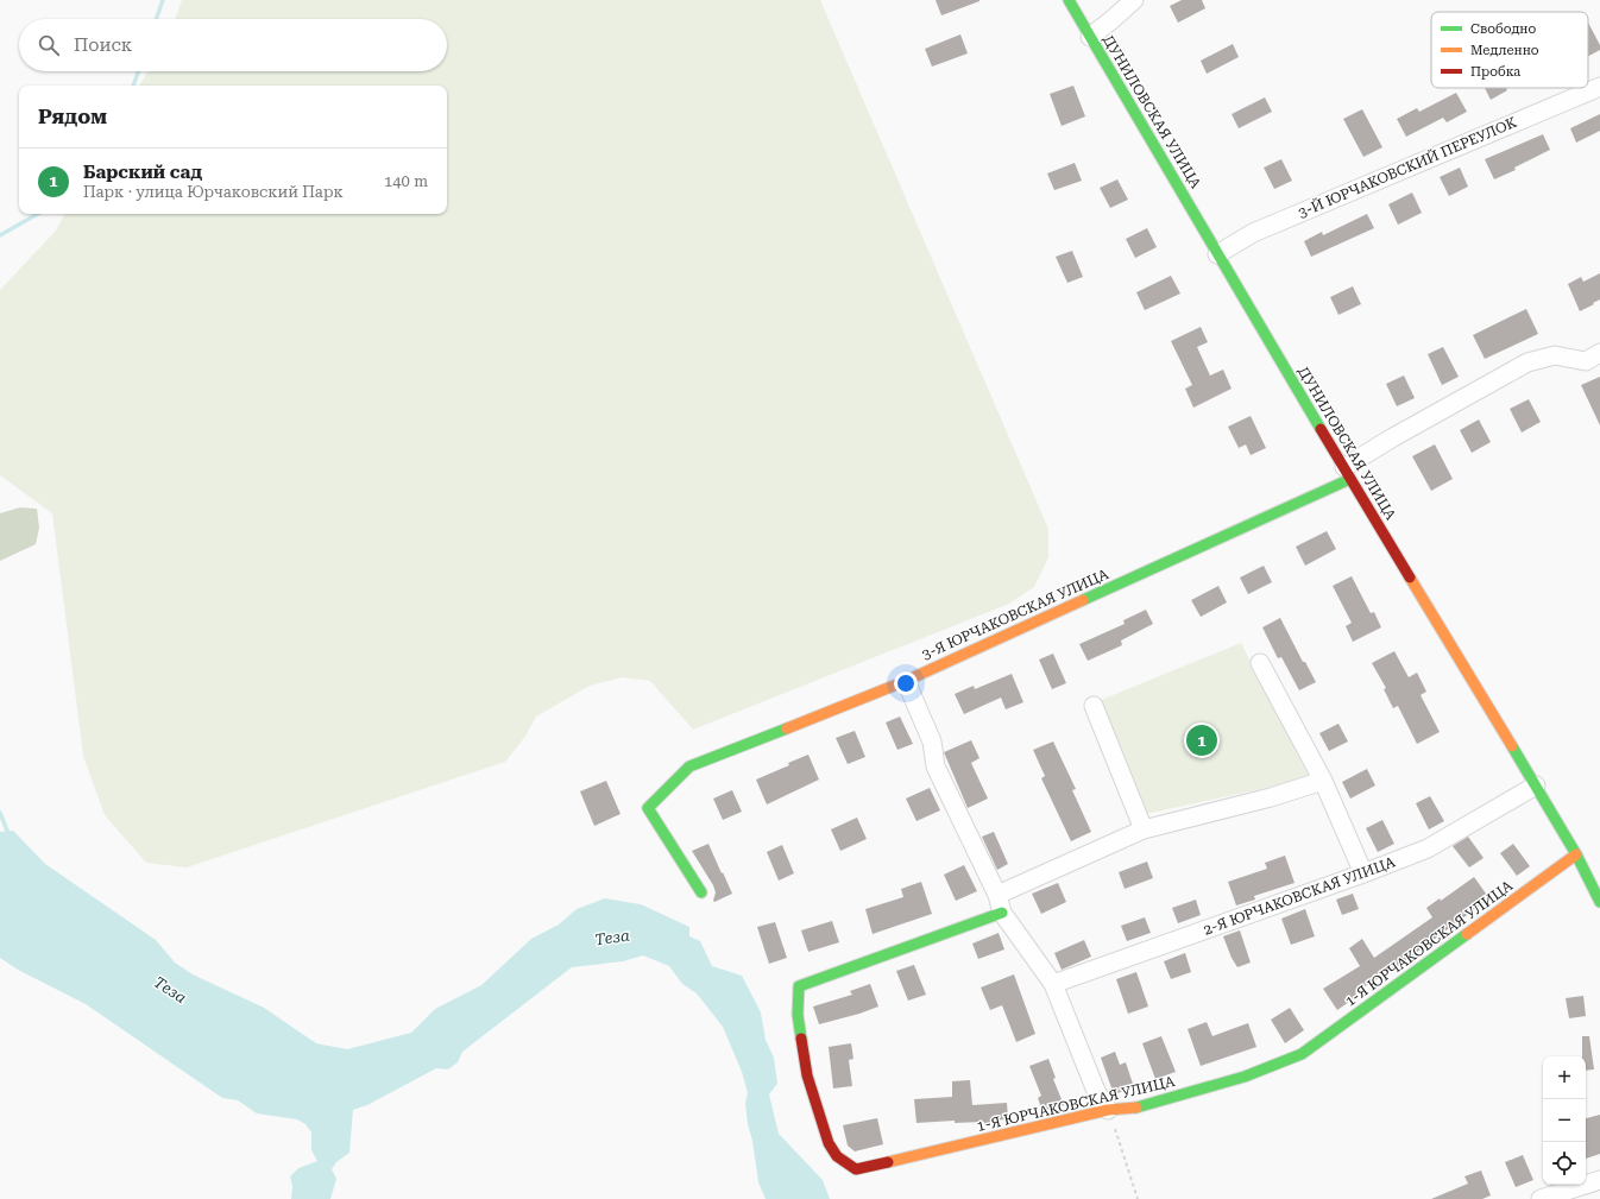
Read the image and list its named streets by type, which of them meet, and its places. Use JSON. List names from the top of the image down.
{
  "streets": {
    "street": [
      "ДУНИЛОВСКАЯ УЛИЦА",
      "3-Й ЮРЧАКОВСКИЙ ПЕРЕУЛОК",
      "3-Я ЮРЧАКОВСКАЯ УЛИЦА",
      "2-Я ЮРЧАКОВСКАЯ УЛИЦА",
      "1-Я ЮРЧАКОВСКАЯ УЛИЦА"
    ]
  },
  "crossings": [
    ["ДУНИЛОВСКАЯ УЛИЦА", "3-Й ЮРЧАКОВСКИЙ ПЕРЕУЛОК"],
    ["ДУНИЛОВСКАЯ УЛИЦА", "3-Я ЮРЧАКОВСКАЯ УЛИЦА"],
    ["ДУНИЛОВСКАЯ УЛИЦА", "2-Я ЮРЧАКОВСКАЯ УЛИЦА"],
    ["ДУНИЛОВСКАЯ УЛИЦА", "1-Я ЮРЧАКОВСКАЯ УЛИЦА"]
  ],
  "water": ["Теза"],
  "legend": ["Свободно", "Медленно", "Пробка"],
  "page": {
    "search": "Поиск",
    "heading": "Рядом",
    "list": [
      {
        "mark": "1",
        "name": "Барский сад",
        "note": "Парк · улица Юрчаковский Парк",
        "value": "140 m"
      }
    ],
    "pins": "1",
    "map_buttons": ["+", "−"]
  }
}
